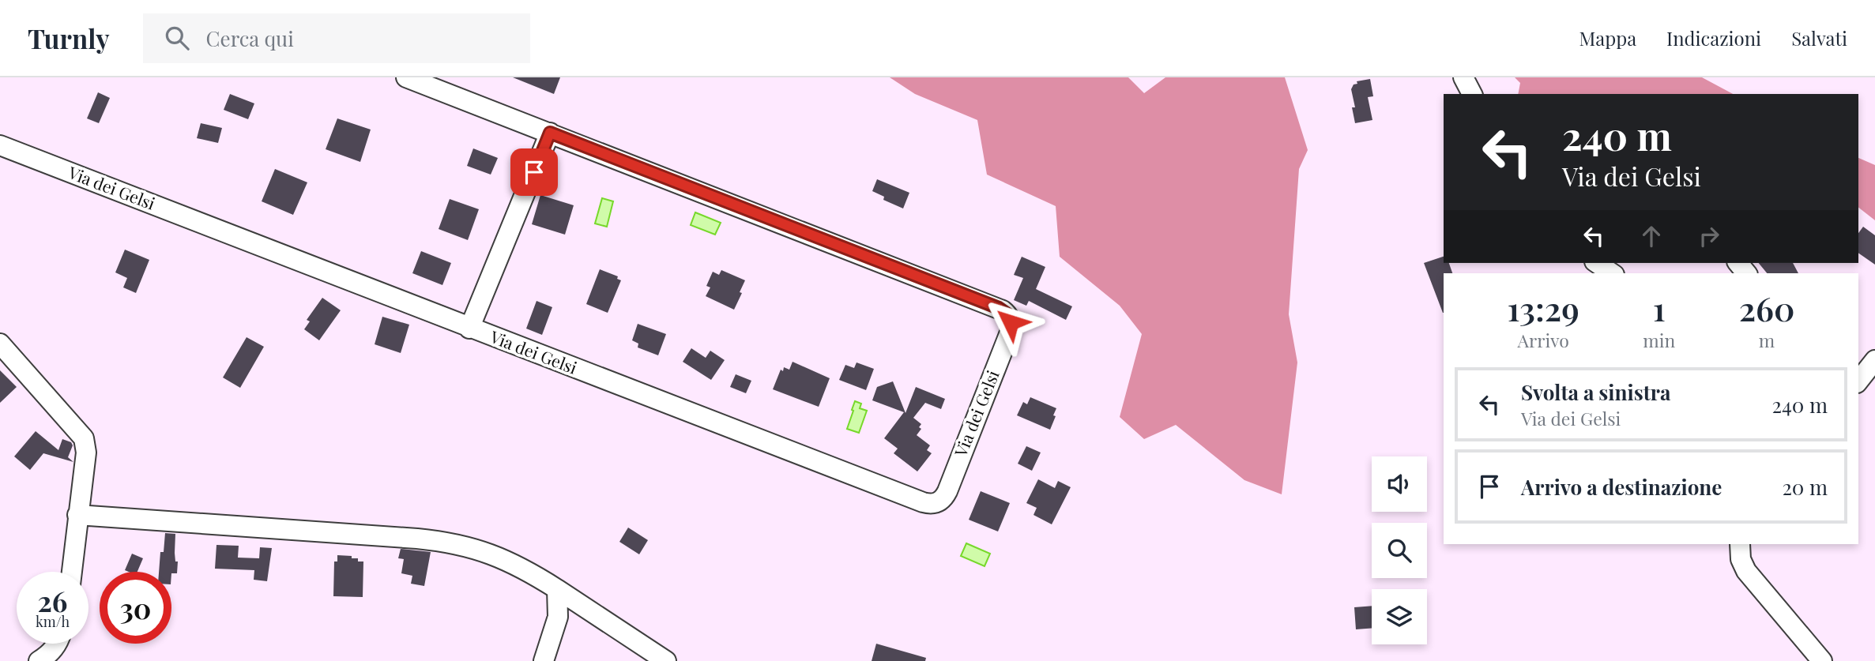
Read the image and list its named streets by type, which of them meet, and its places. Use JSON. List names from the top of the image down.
{
  "streets": {
    "street": ["Via dei Gelsi"]
  },
  "page": {
    "header": "Turnly",
    "search": "Cerca qui",
    "nav": ["Mappa", "Indicazioni", "Salvati"],
    "turn": ["240 m", "Via dei Gelsi"],
    "eta": [
      "13:29",
      "Arrivo",
      "1",
      "min",
      "260",
      "m"
    ],
    "list": [
      {
        "name": "Svolta a sinistra",
        "note": "Via dei Gelsi",
        "value": "240 m"
      },
      {
        "name": "Arrivo a destinazione",
        "value": "20 m"
      }
    ],
    "speed": "26 km/h",
    "limit": "30"
  }
}
